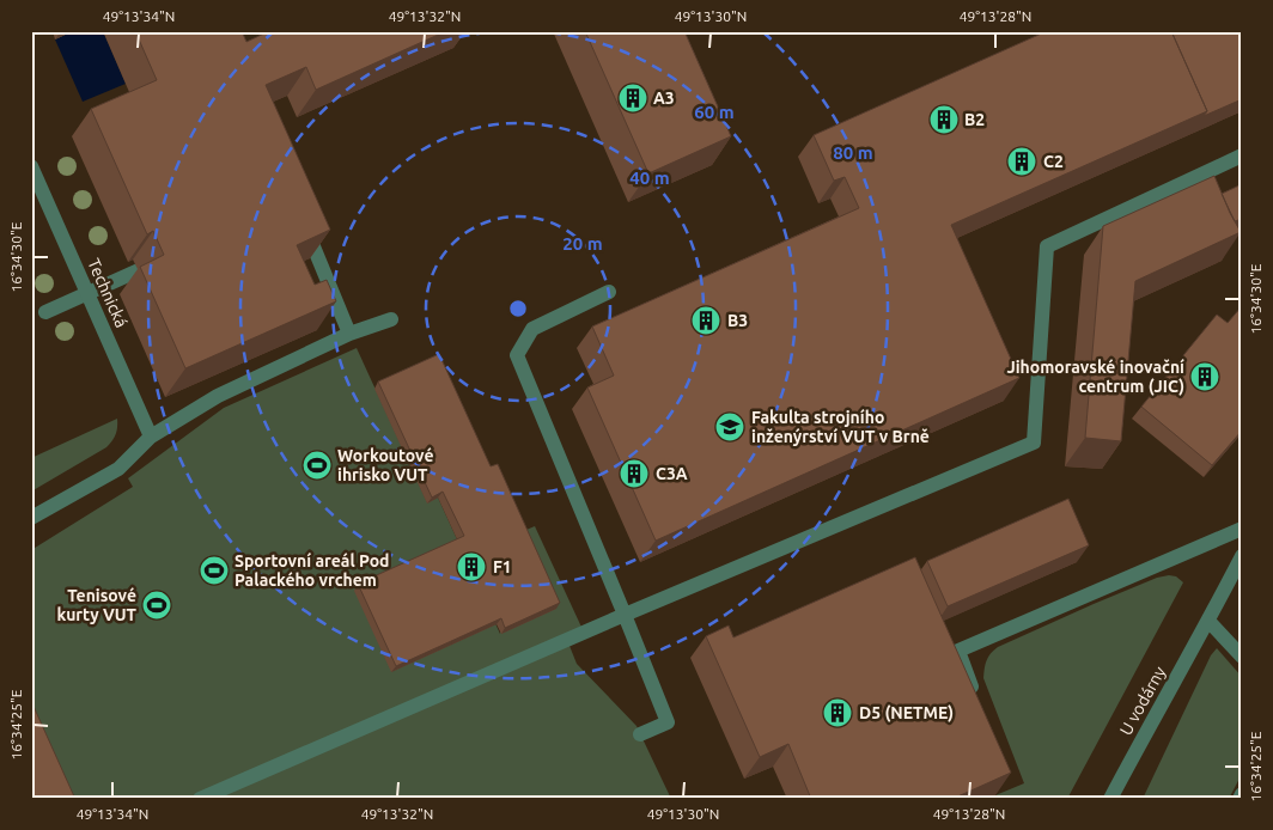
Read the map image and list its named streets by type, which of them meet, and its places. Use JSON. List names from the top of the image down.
{
  "streets": {
    "street": ["Technická", "U vodárny"]
  },
  "places": {
    "building": [
      "A3",
      "B2",
      "C2",
      "B3",
      "Jihomoravské inovační centrum (JIC)",
      "C3A",
      "F1",
      "D5 (NETME)"
    ],
    "school or university": ["Fakulta strojního inženýrství VUT v Brně"],
    "sports": ["Workoutové ihrisko VUT", "Sportovní areál Pod Palackého vrchem", "Tenisové kurty VUT"]
  },
  "coordinates": [
    "49°13'34\"N",
    "49°13'32\"N",
    "49°13'30\"N",
    "49°13'28\"N",
    "16°34'30\"E",
    "16°34'25\"E"
  ],
  "rings": [
    "60 m",
    "80 m",
    "40 m",
    "20 m"
  ]
}
